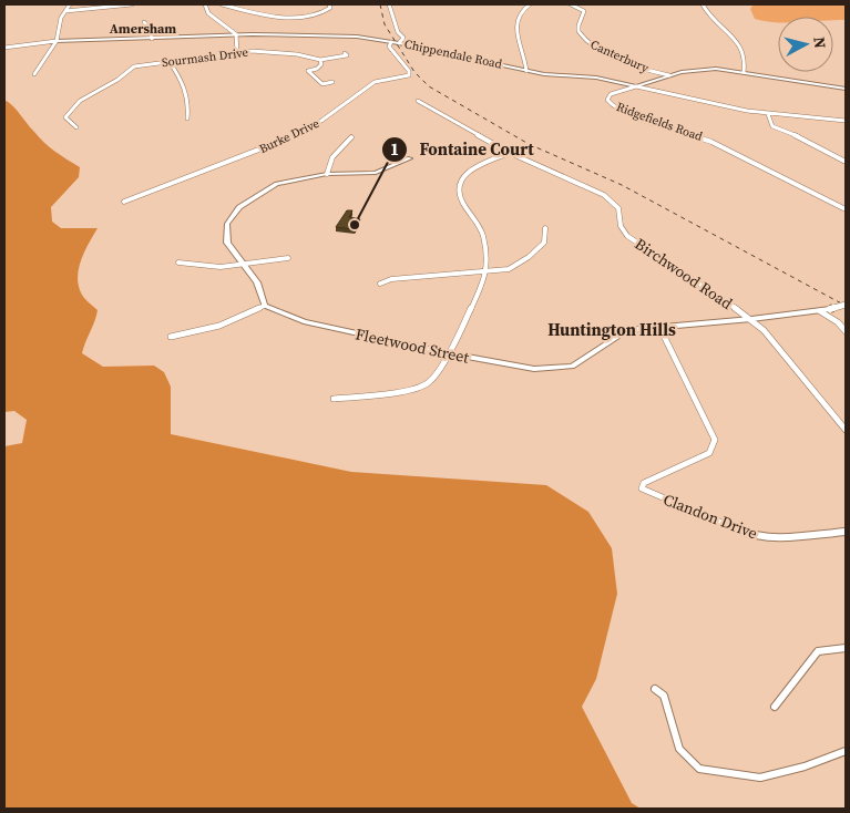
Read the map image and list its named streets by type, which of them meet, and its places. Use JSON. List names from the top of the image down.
{
  "streets": {
    "street": [
      "Chippendale Road",
      "Canterbury",
      "Sourmash Drive",
      "Ridgefields Road",
      "Burke Drive",
      "Birchwood Road",
      "Fleetwood Street",
      "Clandon Drive"
    ]
  },
  "crossings": [
    ["Chippendale Road", "Ridgefields Road"],
    ["Chippendale Road", "Burke Drive"],
    ["Canterbury", "Ridgefields Road"],
    ["Birchwood Road", "Fleetwood Street"],
    ["Fleetwood Street", "Clandon Drive"]
  ],
  "districts": ["Amersham", "Huntington Hills"],
  "places": ["Fontaine Court"],
  "north": "right"
}
